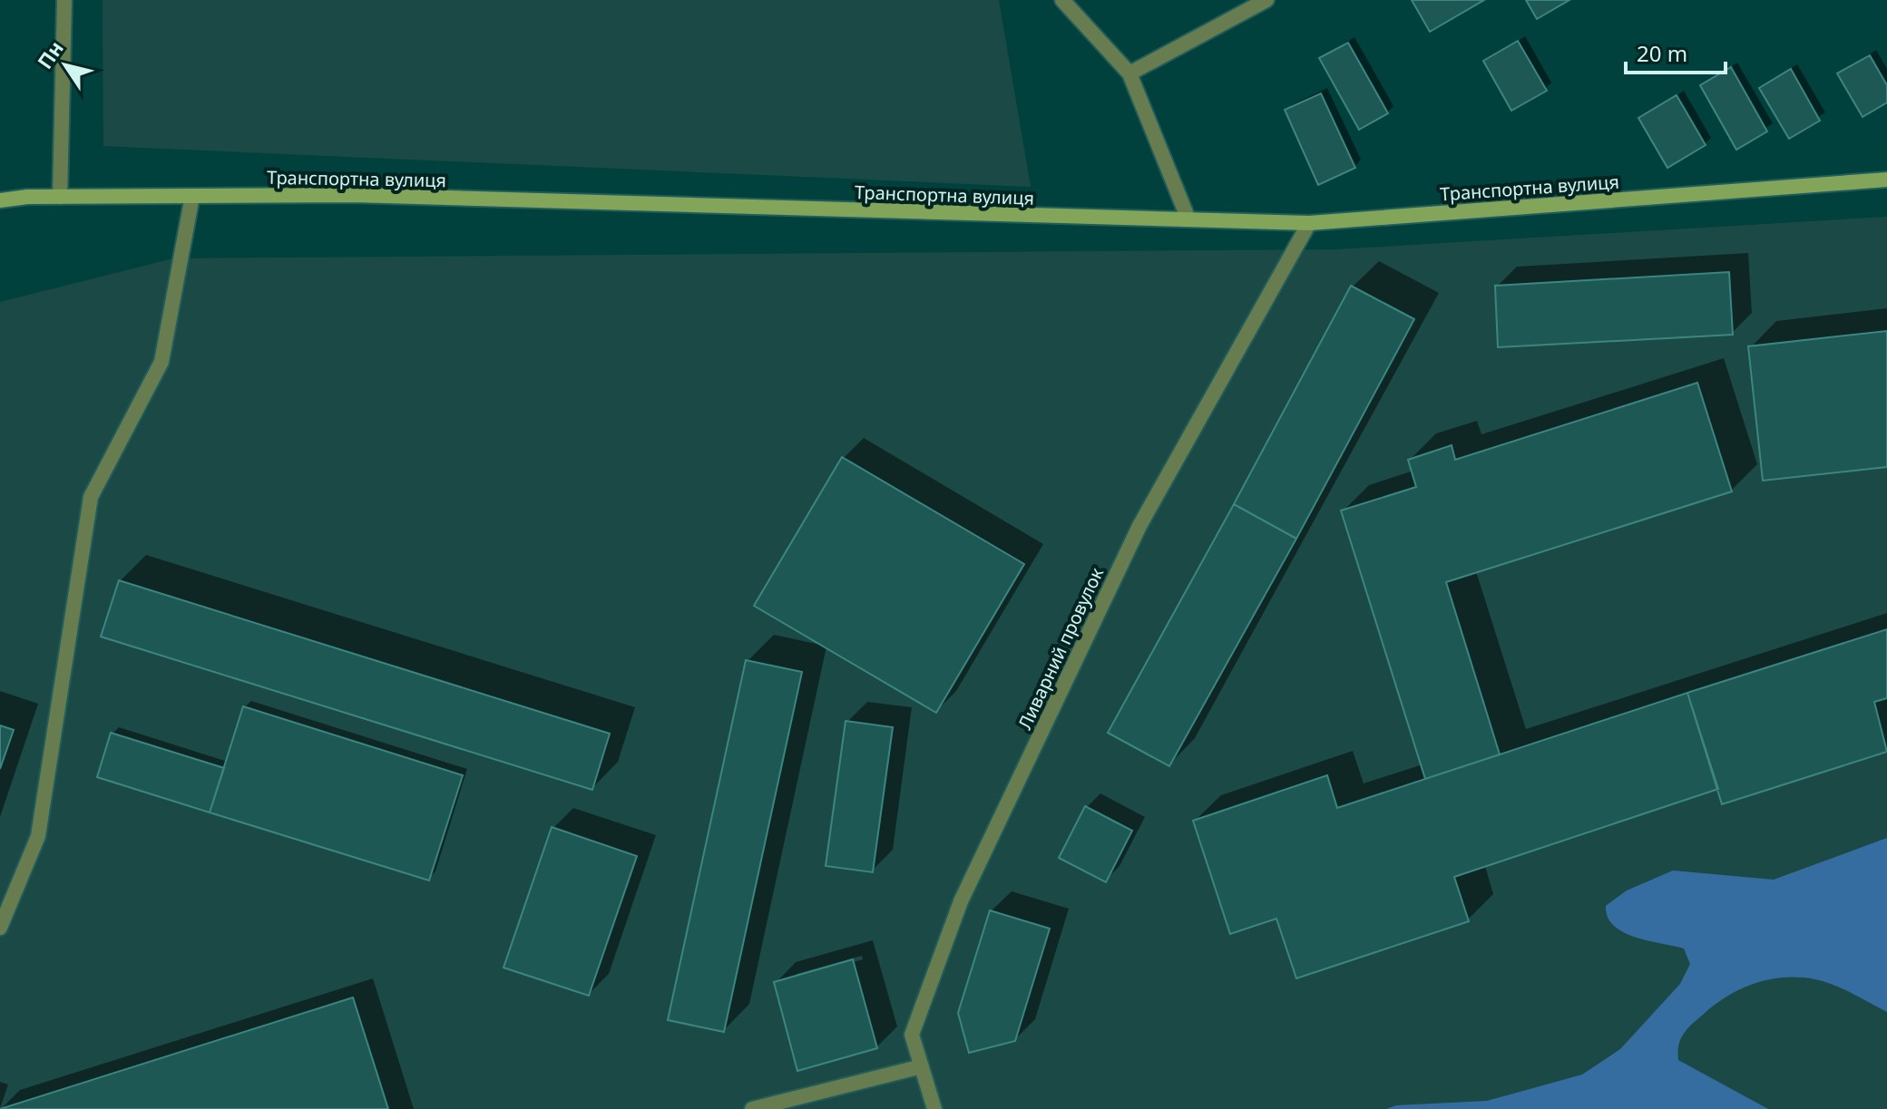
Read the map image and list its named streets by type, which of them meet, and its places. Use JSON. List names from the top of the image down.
{
  "streets": {
    "street": ["Транспортна вулиця", "Ливарний провулок"]
  },
  "crossings": [
    ["Транспортна вулиця", "Ливарний провулок"]
  ],
  "scale_bar": "20 m",
  "north": "top left"
}
